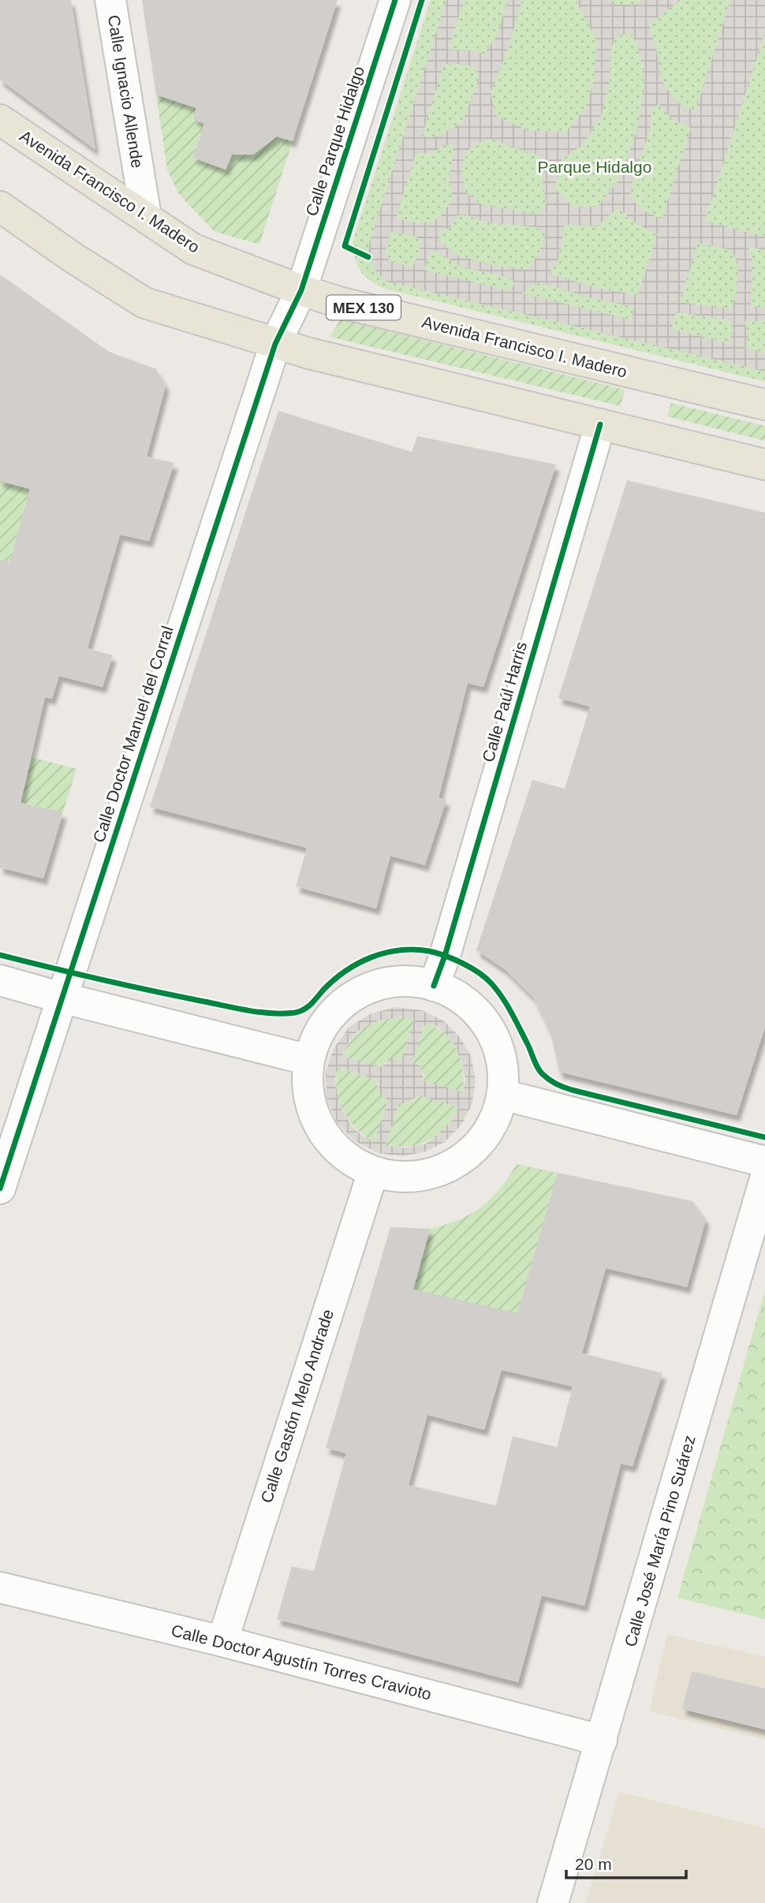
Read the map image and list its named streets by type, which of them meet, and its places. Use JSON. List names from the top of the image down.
{
  "streets": {
    "main road": ["Avenida Francisco I. Madero", "MEX 130"],
    "street": [
      "Calle Ignacio Allende",
      "Calle Parque Hidalgo",
      "Calle Paúl Harris",
      "Calle Doctor Manuel del Corral",
      "Calle Gastón Melo Andrade",
      "Calle José María Pino Suárez",
      "Calle Doctor Agustín Torres Cravioto"
    ]
  },
  "crossings": [
    ["Calle Ignacio Allende", "Avenida Francisco I. Madero"],
    ["Calle Parque Hidalgo", "Avenida Francisco I. Madero"],
    ["Calle Parque Hidalgo", "Calle Doctor Manuel del Corral"],
    ["Avenida Francisco I. Madero", "Calle Doctor Manuel del Corral"],
    ["Calle Paúl Harris", "Calle Gastón Melo Andrade"],
    ["Calle Gastón Melo Andrade", "Calle Doctor Agustín Torres Cravioto"],
    ["Calle José María Pino Suárez", "Calle Doctor Agustín Torres Cravioto"]
  ],
  "parks": ["Parque Hidalgo"],
  "scale_bar": "20 m"
}
